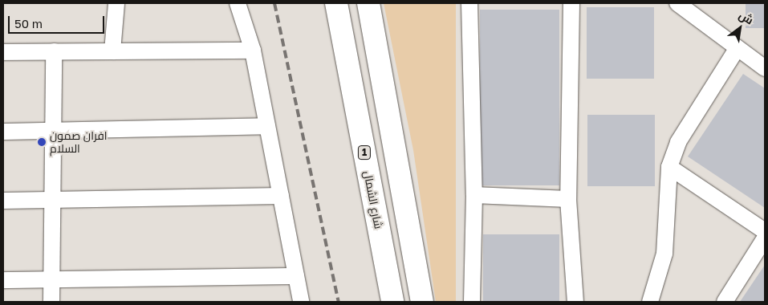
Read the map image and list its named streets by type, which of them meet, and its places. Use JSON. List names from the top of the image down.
{
  "streets": {
    "highway": ["1", "شارع الشمال"]
  },
  "places": ["افران صمون السلام"],
  "scale_bar": "50 m",
  "north": "top right"
}
